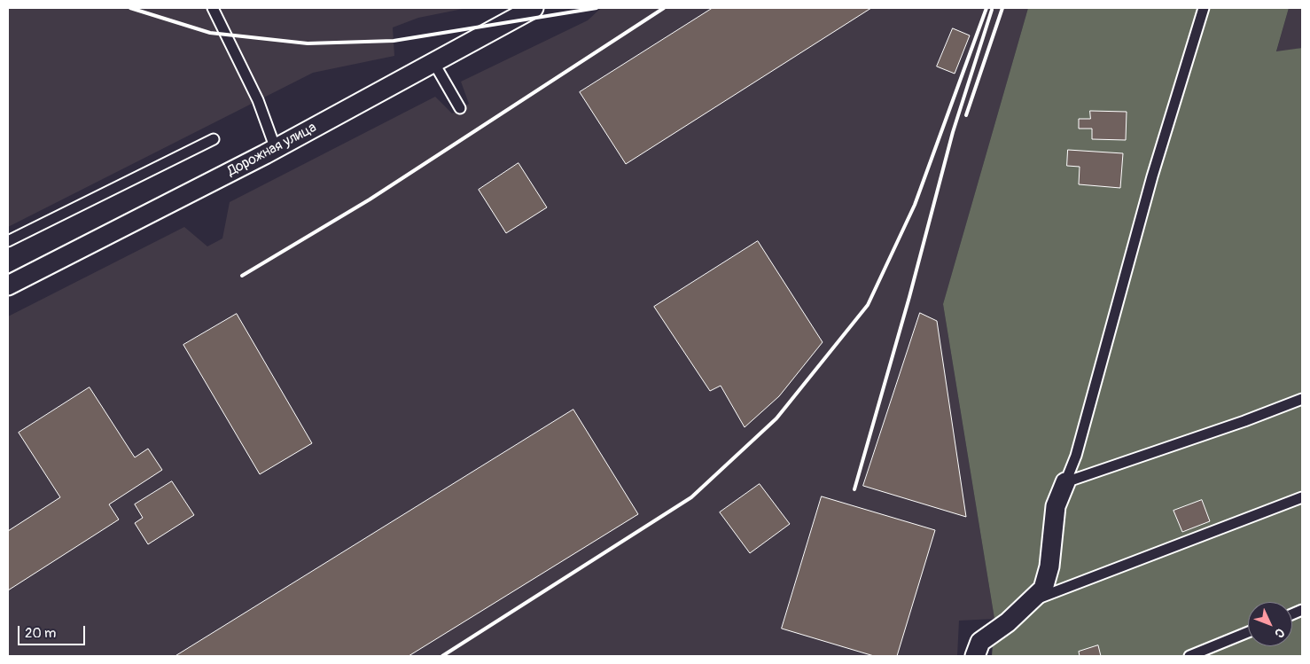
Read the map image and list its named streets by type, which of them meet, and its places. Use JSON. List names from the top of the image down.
{
  "streets": {
    "street": ["Дорожная улица"]
  },
  "scale_bar": "20 m",
  "north": "bottom right"
}
